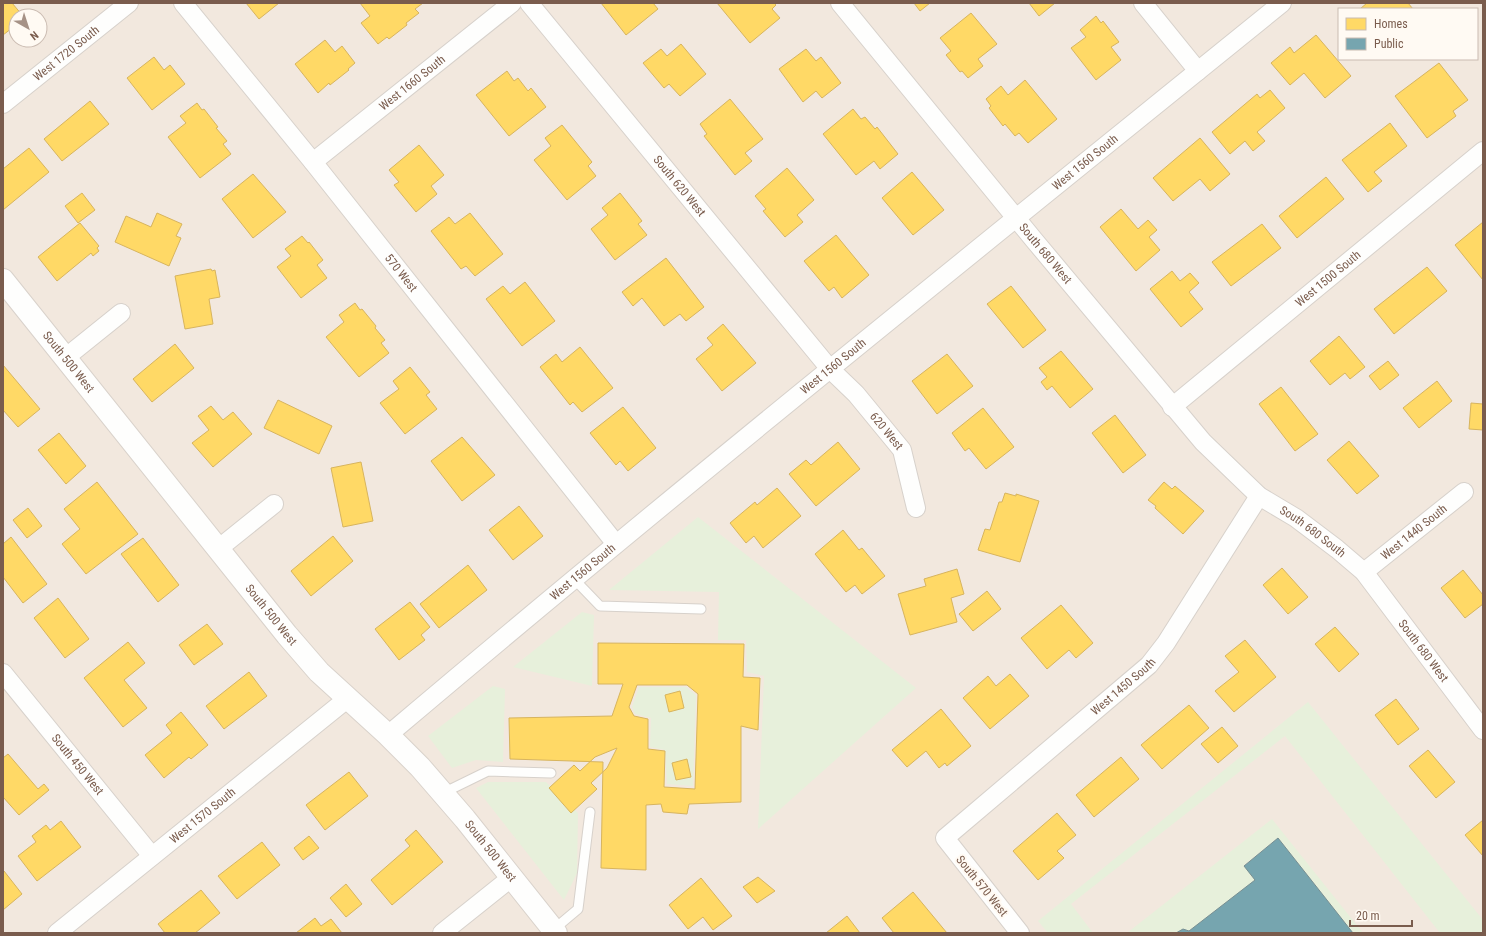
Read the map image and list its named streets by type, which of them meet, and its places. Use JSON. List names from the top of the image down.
{
  "streets": {
    "main road": ["South 500 West"],
    "street": [
      "West 1720 South",
      "West 1660 South",
      "West 1560 South",
      "South 620 West",
      "South 680 West",
      "570 West",
      "West 1500 South",
      "620 West",
      "West 1440 South",
      "South 680 South",
      "West 1450 South",
      "South 450 West",
      "West 1570 South",
      "South 570 West"
    ]
  },
  "crossings": [
    ["West 1660 South", "570 West"],
    ["West 1560 South", "South 620 West"],
    ["West 1560 South", "South 680 West"],
    ["West 1560 South", "570 West"],
    ["West 1560 South", "South 500 West"],
    ["West 1560 South", "620 West"],
    ["South 620 West", "620 West"],
    ["South 680 West", "West 1500 South"],
    ["South 680 West", "West 1440 South"],
    ["South 680 West", "South 680 South"],
    ["South 680 West", "West 1450 South"],
    ["South 500 West", "West 1570 South"],
    ["West 1440 South", "South 680 South"],
    ["South 680 South", "West 1450 South"],
    ["West 1450 South", "South 570 West"],
    ["South 450 West", "West 1570 South"]
  ],
  "legend": ["Homes", "Public"],
  "scale_bar": "20 m",
  "north": "bottom right"
}
